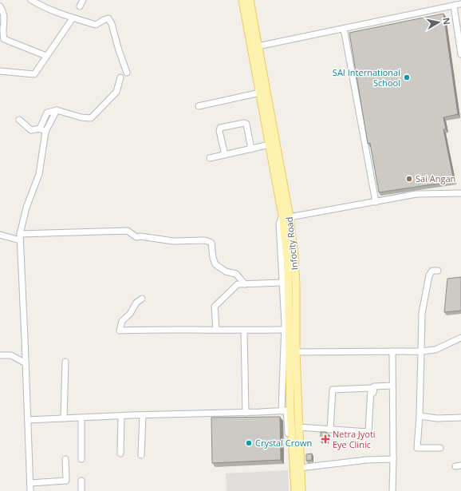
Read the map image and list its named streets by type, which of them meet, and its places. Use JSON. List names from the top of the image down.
{
  "streets": {
    "main road": ["Infocity Road"]
  },
  "places": {
    "other": ["SAI International School", "Sai Angan", "Crystal Crown"],
    "health": ["Netra Jyoti Eye Clinic"]
  },
  "north": "right"
}
